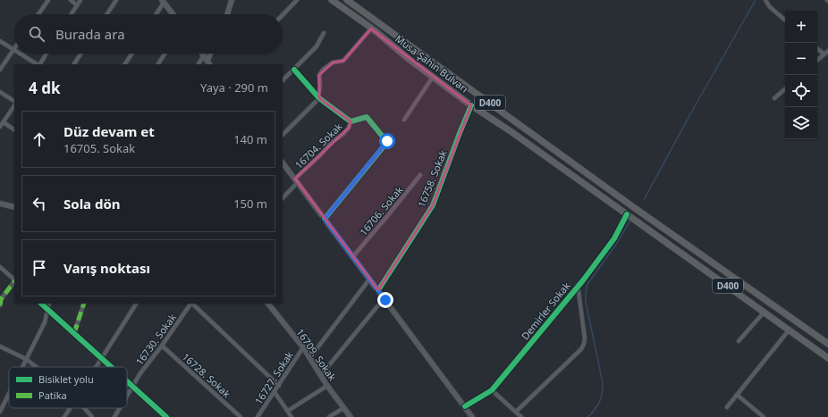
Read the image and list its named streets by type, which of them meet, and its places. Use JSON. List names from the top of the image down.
{
  "streets": {
    "highway": ["Musa Şahin Bulvarı", "D400"],
    "main road": ["16709. Sokak"],
    "street": [
      "16704. Sokak",
      "16758. Sokak",
      "16706. Sokak",
      "Demirler Sokak",
      "16730. Sokak",
      "16728. Sokak",
      "16727. Sokak"
    ]
  },
  "crossings": [
    ["Musa Şahin Bulvarı", "D400"],
    ["Musa Şahin Bulvarı", "16758. Sokak"],
    ["Musa Şahin Bulvarı", "Demirler Sokak"],
    ["D400", "Demirler Sokak"],
    ["16730. Sokak", "16728. Sokak"],
    ["16709. Sokak", "16727. Sokak"]
  ],
  "legend": ["Bisiklet yolu", "Patika"],
  "page": {
    "map_buttons": ["+", "−"],
    "search": "Burada ara",
    "heading": ["4 dk", "Yaya · 290 m"],
    "list": [
      ["Düz devam et", "16705. Sokak", "140 m"],
      ["Sola dön", "150 m"],
      "Varış noktası"
    ]
  }
}
